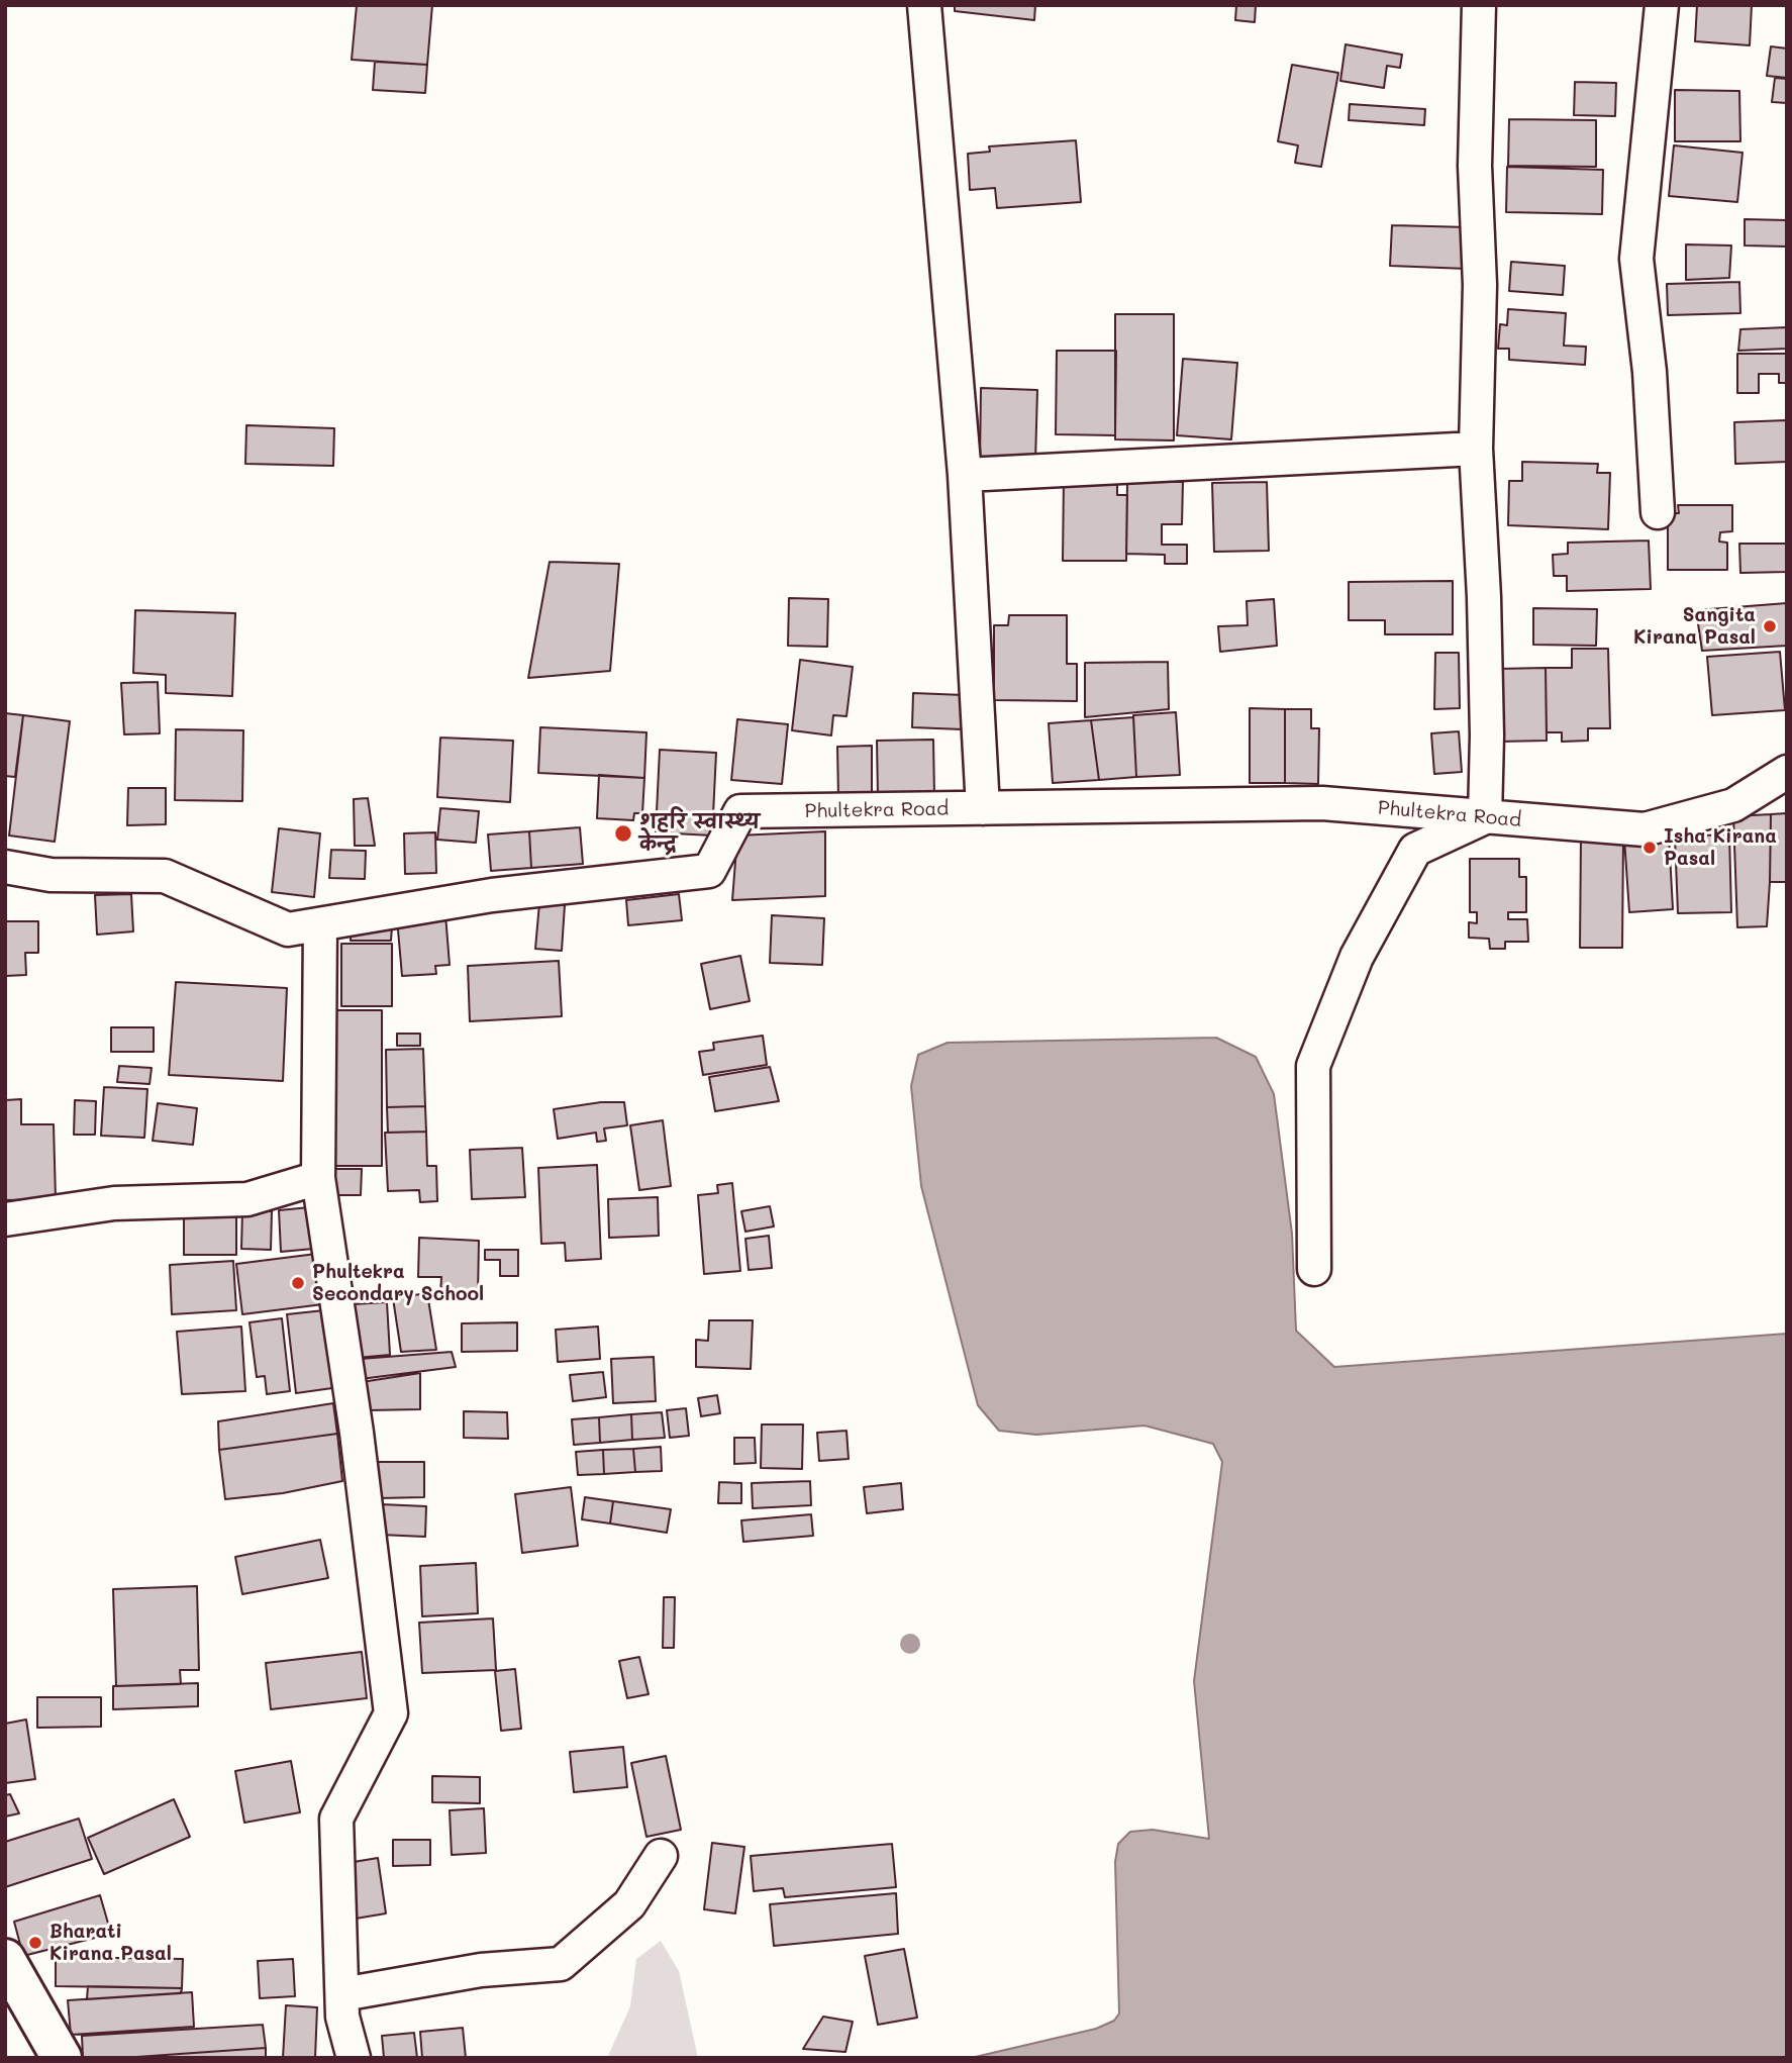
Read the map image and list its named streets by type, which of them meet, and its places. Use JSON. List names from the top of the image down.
{
  "streets": {
    "street": ["Phultekra Road"]
  },
  "places": [
    "Sangita Kirana Pasal",
    "शहरि स्वास्थ्य केन्द्र",
    "Isha Kirana Pasal",
    "Phultekra Secondary School",
    "Bharati Kirana Pasal"
  ]
}
